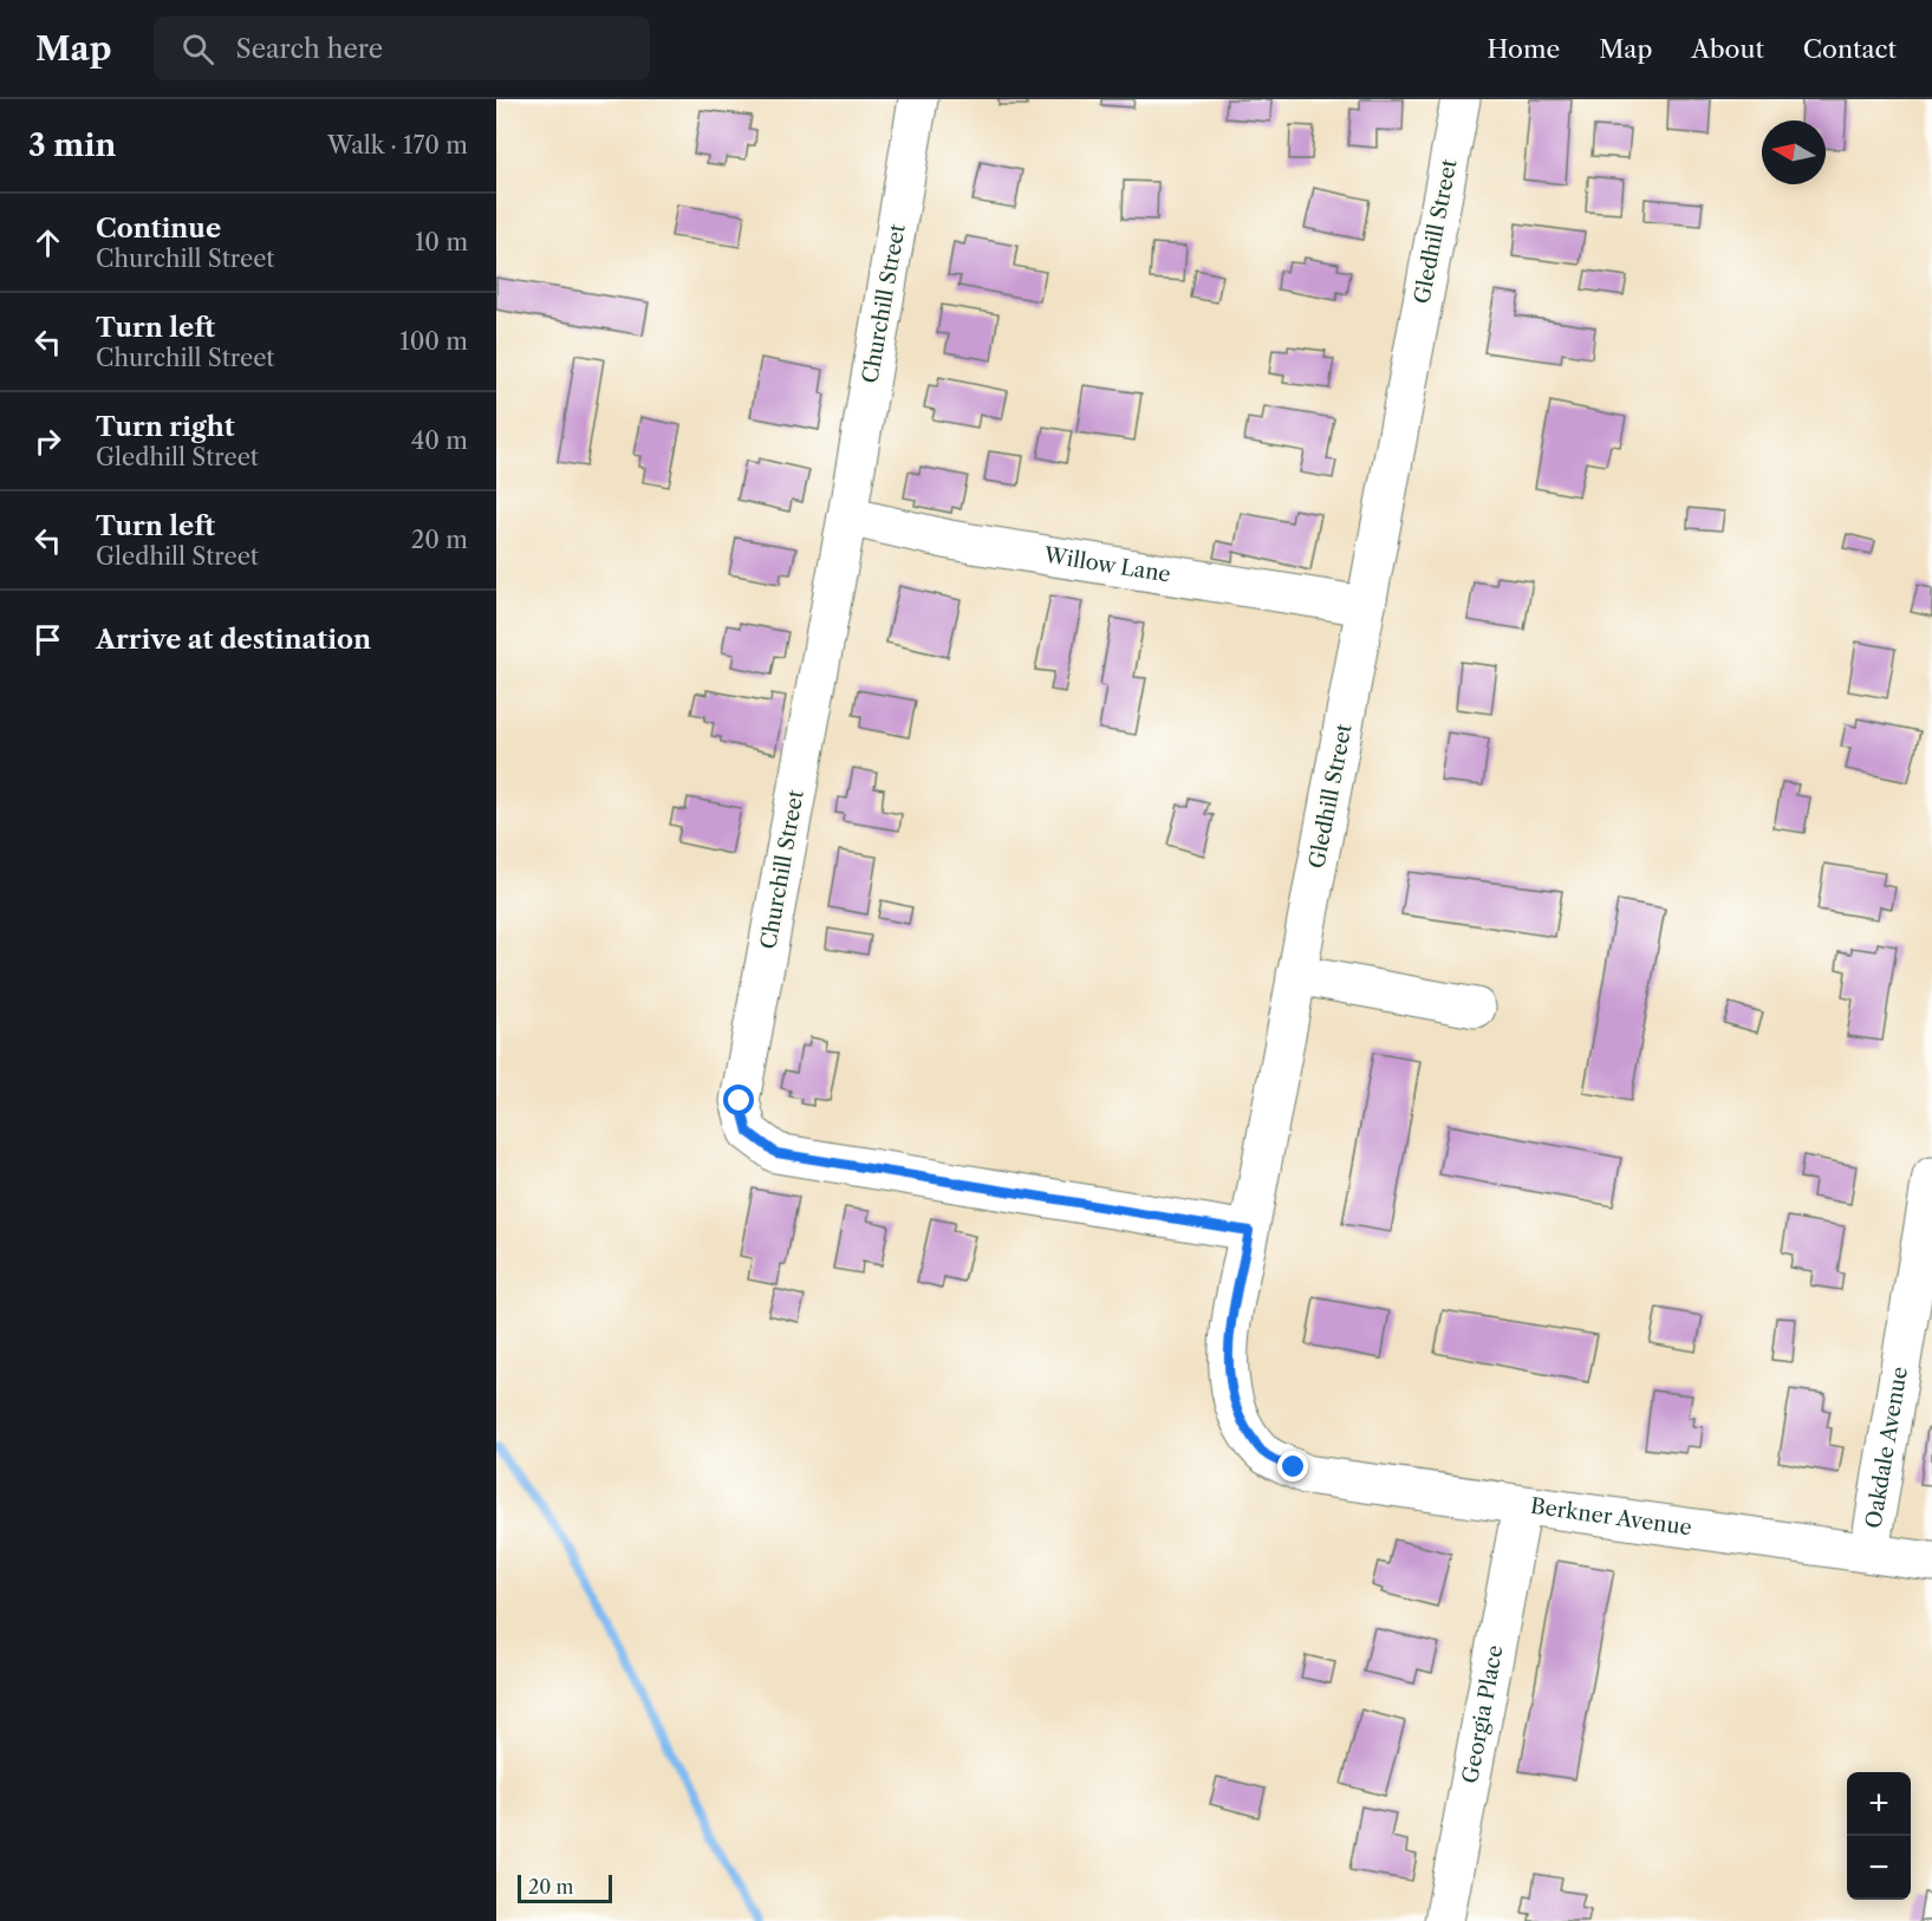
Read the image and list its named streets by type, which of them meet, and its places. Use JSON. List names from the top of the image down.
{
  "streets": {
    "street": [
      "Gledhill Street",
      "Churchill Street",
      "Willow Lane",
      "Oakdale Avenue",
      "Berkner Avenue",
      "Georgia Place"
    ]
  },
  "crossings": [
    ["Gledhill Street", "Churchill Street"],
    ["Gledhill Street", "Willow Lane"],
    ["Gledhill Street", "Berkner Avenue"],
    ["Churchill Street", "Willow Lane"],
    ["Oakdale Avenue", "Berkner Avenue"],
    ["Berkner Avenue", "Georgia Place"]
  ],
  "scale_bar": "20 m",
  "north": "left",
  "page": {
    "header": "Map",
    "search": "Search here",
    "nav": [
      "Home",
      "Map",
      "About",
      "Contact"
    ],
    "heading": ["3 min", "Walk · 170 m"],
    "list": [
      ["Continue", "Churchill Street", "10 m"],
      ["Turn left", "Churchill Street", "100 m"],
      ["Turn right", "Gledhill Street", "40 m"],
      ["Turn left", "Gledhill Street", "20 m"],
      "Arrive at destination"
    ],
    "map_buttons": ["+", "−"],
    "scale": "20 m"
  }
}
